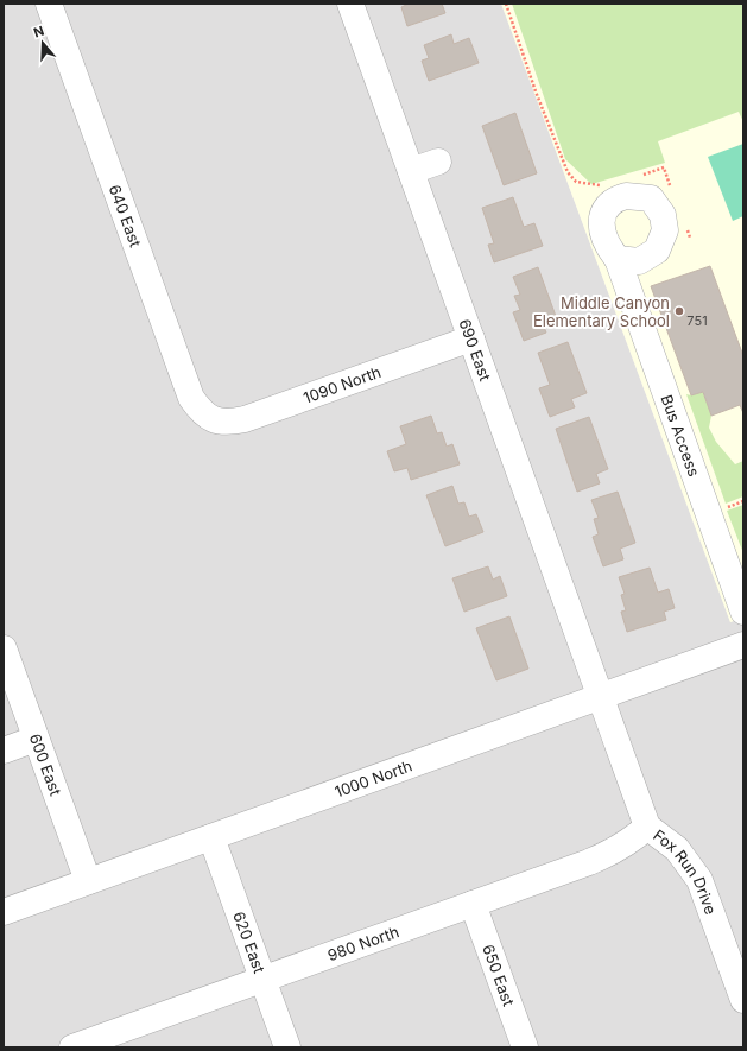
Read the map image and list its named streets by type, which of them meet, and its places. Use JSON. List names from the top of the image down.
{
  "streets": {
    "street": [
      "640 East",
      "690 East",
      "1090 North",
      "Bus Access",
      "600 East",
      "1000 North",
      "Fox Run Drive",
      "620 East",
      "980 North",
      "650 East"
    ]
  },
  "crossings": [
    ["640 East", "1090 North"],
    ["690 East", "1090 North"],
    ["690 East", "1000 North"],
    ["690 East", "Fox Run Drive"],
    ["600 East", "1000 North"],
    ["1000 North", "Fox Run Drive"],
    ["1000 North", "620 East"],
    ["Fox Run Drive", "980 North"],
    ["620 East", "980 North"],
    ["980 North", "650 East"]
  ],
  "places": ["Middle Canyon Elementary School"],
  "house_numbers": ["751"],
  "north": "top"
}
